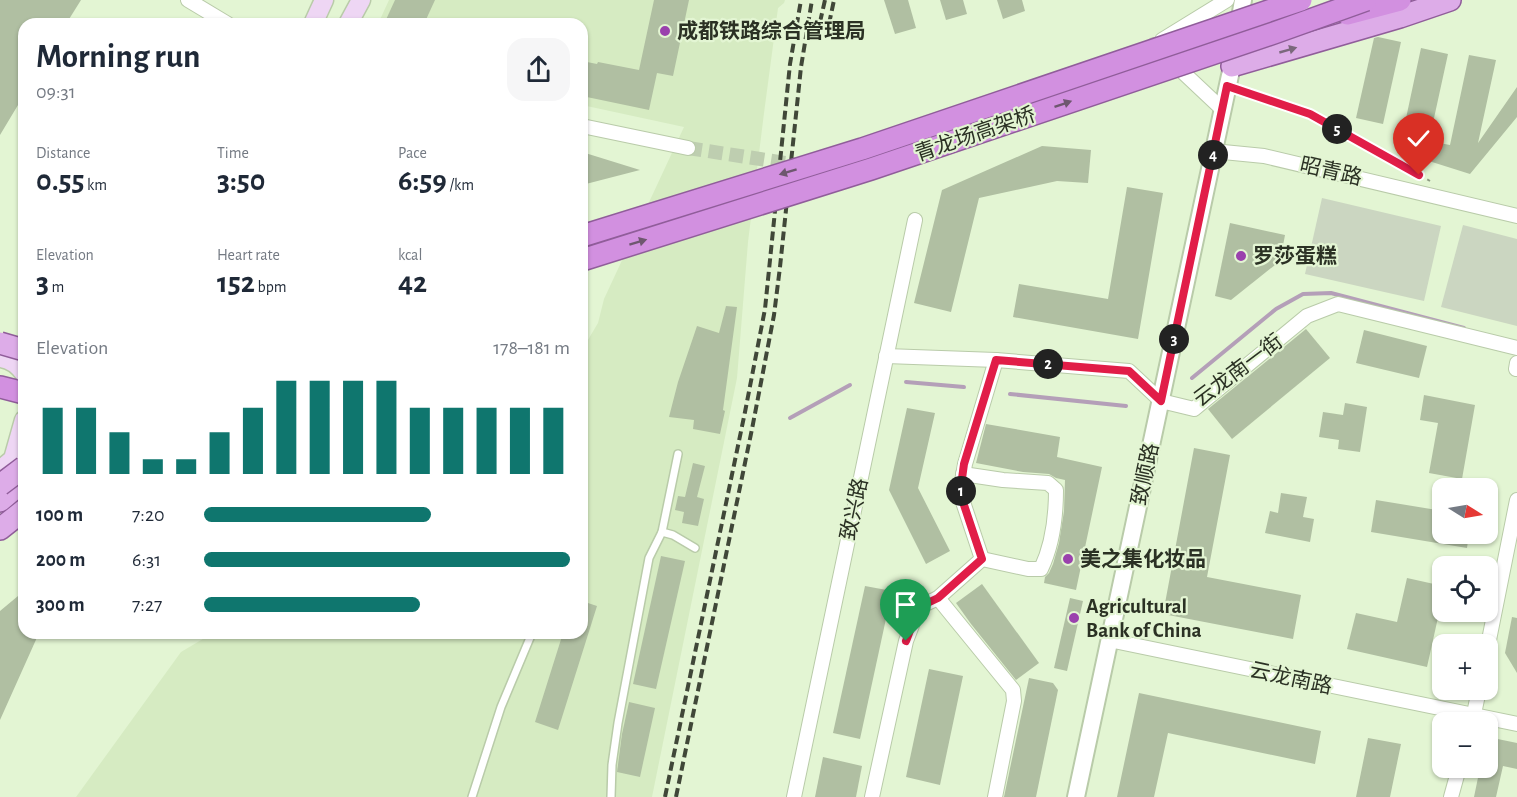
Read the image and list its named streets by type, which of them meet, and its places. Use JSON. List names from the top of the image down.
{
  "streets": {
    "highway": ["青龙场高架桥"],
    "street": [
      "昭青路",
      "云龙南一街",
      "致顺路",
      "致兴路",
      "云龙南路"
    ]
  },
  "crossings": [
    ["昭青路", "致顺路"],
    ["云龙南一街", "致顺路"],
    ["云龙南一街", "致兴路"],
    ["致顺路", "云龙南路"]
  ],
  "places": [
    "成都铁路综合管理局",
    "罗莎蛋糕",
    "美之集化妆品",
    "Agricultural Bank of China"
  ],
  "north": "right",
  "page": {
    "heading": ["Morning run", "09:31"],
    "pins": [
      "5",
      "4",
      "3",
      "2",
      "1"
    ],
    "stats": [
      ["Distance", "0.55 km"],
      ["Time", "3:50"],
      ["Pace", "6:59 /km"],
      ["Elevation", "3 m"],
      ["Heart rate", "152 bpm"],
      ["kcal", "42"]
    ],
    "chart": ["Elevation", "178–181 m"],
    "map_buttons": ["+", "−"],
    "list": [
      {
        "name": "100 m",
        "note": "7:20"
      },
      {
        "name": "200 m",
        "note": "6:31"
      },
      {
        "name": "300 m",
        "note": "7:27"
      }
    ]
  }
}
